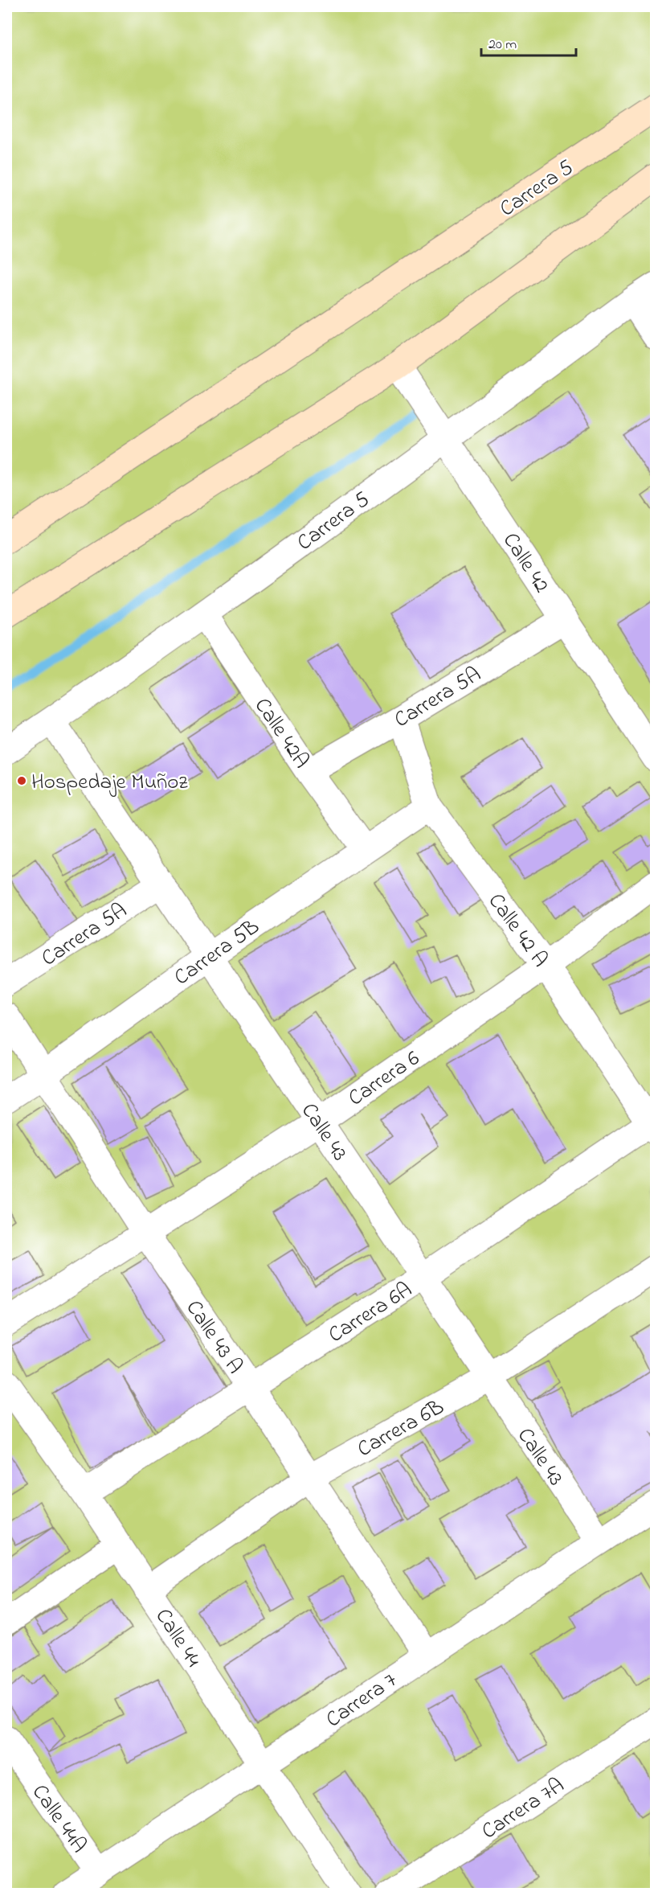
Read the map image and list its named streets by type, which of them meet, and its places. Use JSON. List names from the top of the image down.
{
  "streets": {
    "main road": ["Carrera 5"],
    "street": [
      "Calle 42",
      "Carrera 5A",
      "Calle 42A",
      "Calle 42 A",
      "Carrera 5B",
      "Carrera 6",
      "Calle 43",
      "Carrera 6A",
      "Calle 43 A",
      "Carrera 6B",
      "Calle 44",
      "Carrera 7",
      "Carrera 7A",
      "Calle 44A"
    ]
  },
  "crossings": [
    ["Carrera 5", "Calle 42"],
    ["Carrera 5", "Calle 42A"],
    ["Carrera 5", "Calle 43"],
    ["Calle 42", "Carrera 5A"],
    ["Carrera 5A", "Calle 42A"],
    ["Carrera 5A", "Calle 42 A"],
    ["Carrera 5A", "Calle 43"],
    ["Calle 42A", "Carrera 5B"],
    ["Calle 42 A", "Carrera 5B"],
    ["Calle 42 A", "Carrera 6"],
    ["Calle 42 A", "Carrera 6A"],
    ["Carrera 5B", "Calle 43"],
    ["Carrera 5B", "Calle 43 A"],
    ["Carrera 6", "Calle 43"],
    ["Carrera 6", "Calle 43 A"],
    ["Calle 43", "Carrera 6A"],
    ["Calle 43", "Carrera 6B"],
    ["Calle 43", "Carrera 7"],
    ["Carrera 6A", "Calle 43 A"],
    ["Carrera 6A", "Calle 44"],
    ["Calle 43 A", "Carrera 6B"],
    ["Calle 43 A", "Carrera 7"],
    ["Carrera 6B", "Calle 44"],
    ["Calle 44", "Carrera 7"],
    ["Carrera 7", "Calle 44A"]
  ],
  "places": ["Hospedaje Muñoz"],
  "scale_bar": "20 m"
}
